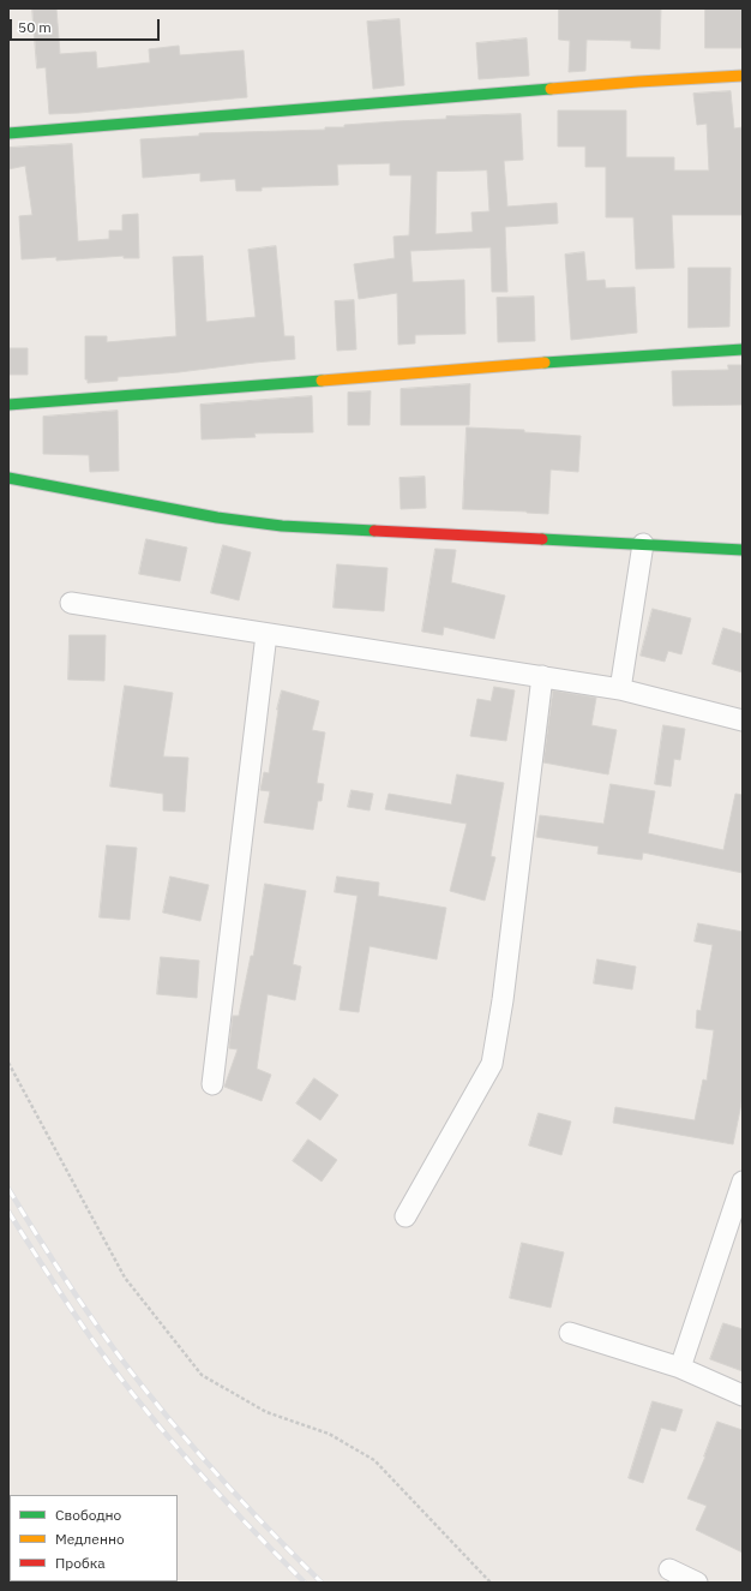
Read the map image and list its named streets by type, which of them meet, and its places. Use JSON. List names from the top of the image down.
{
  "legend": ["Свободно", "Медленно", "Пробка"],
  "scale_bar": "50 m"
}
